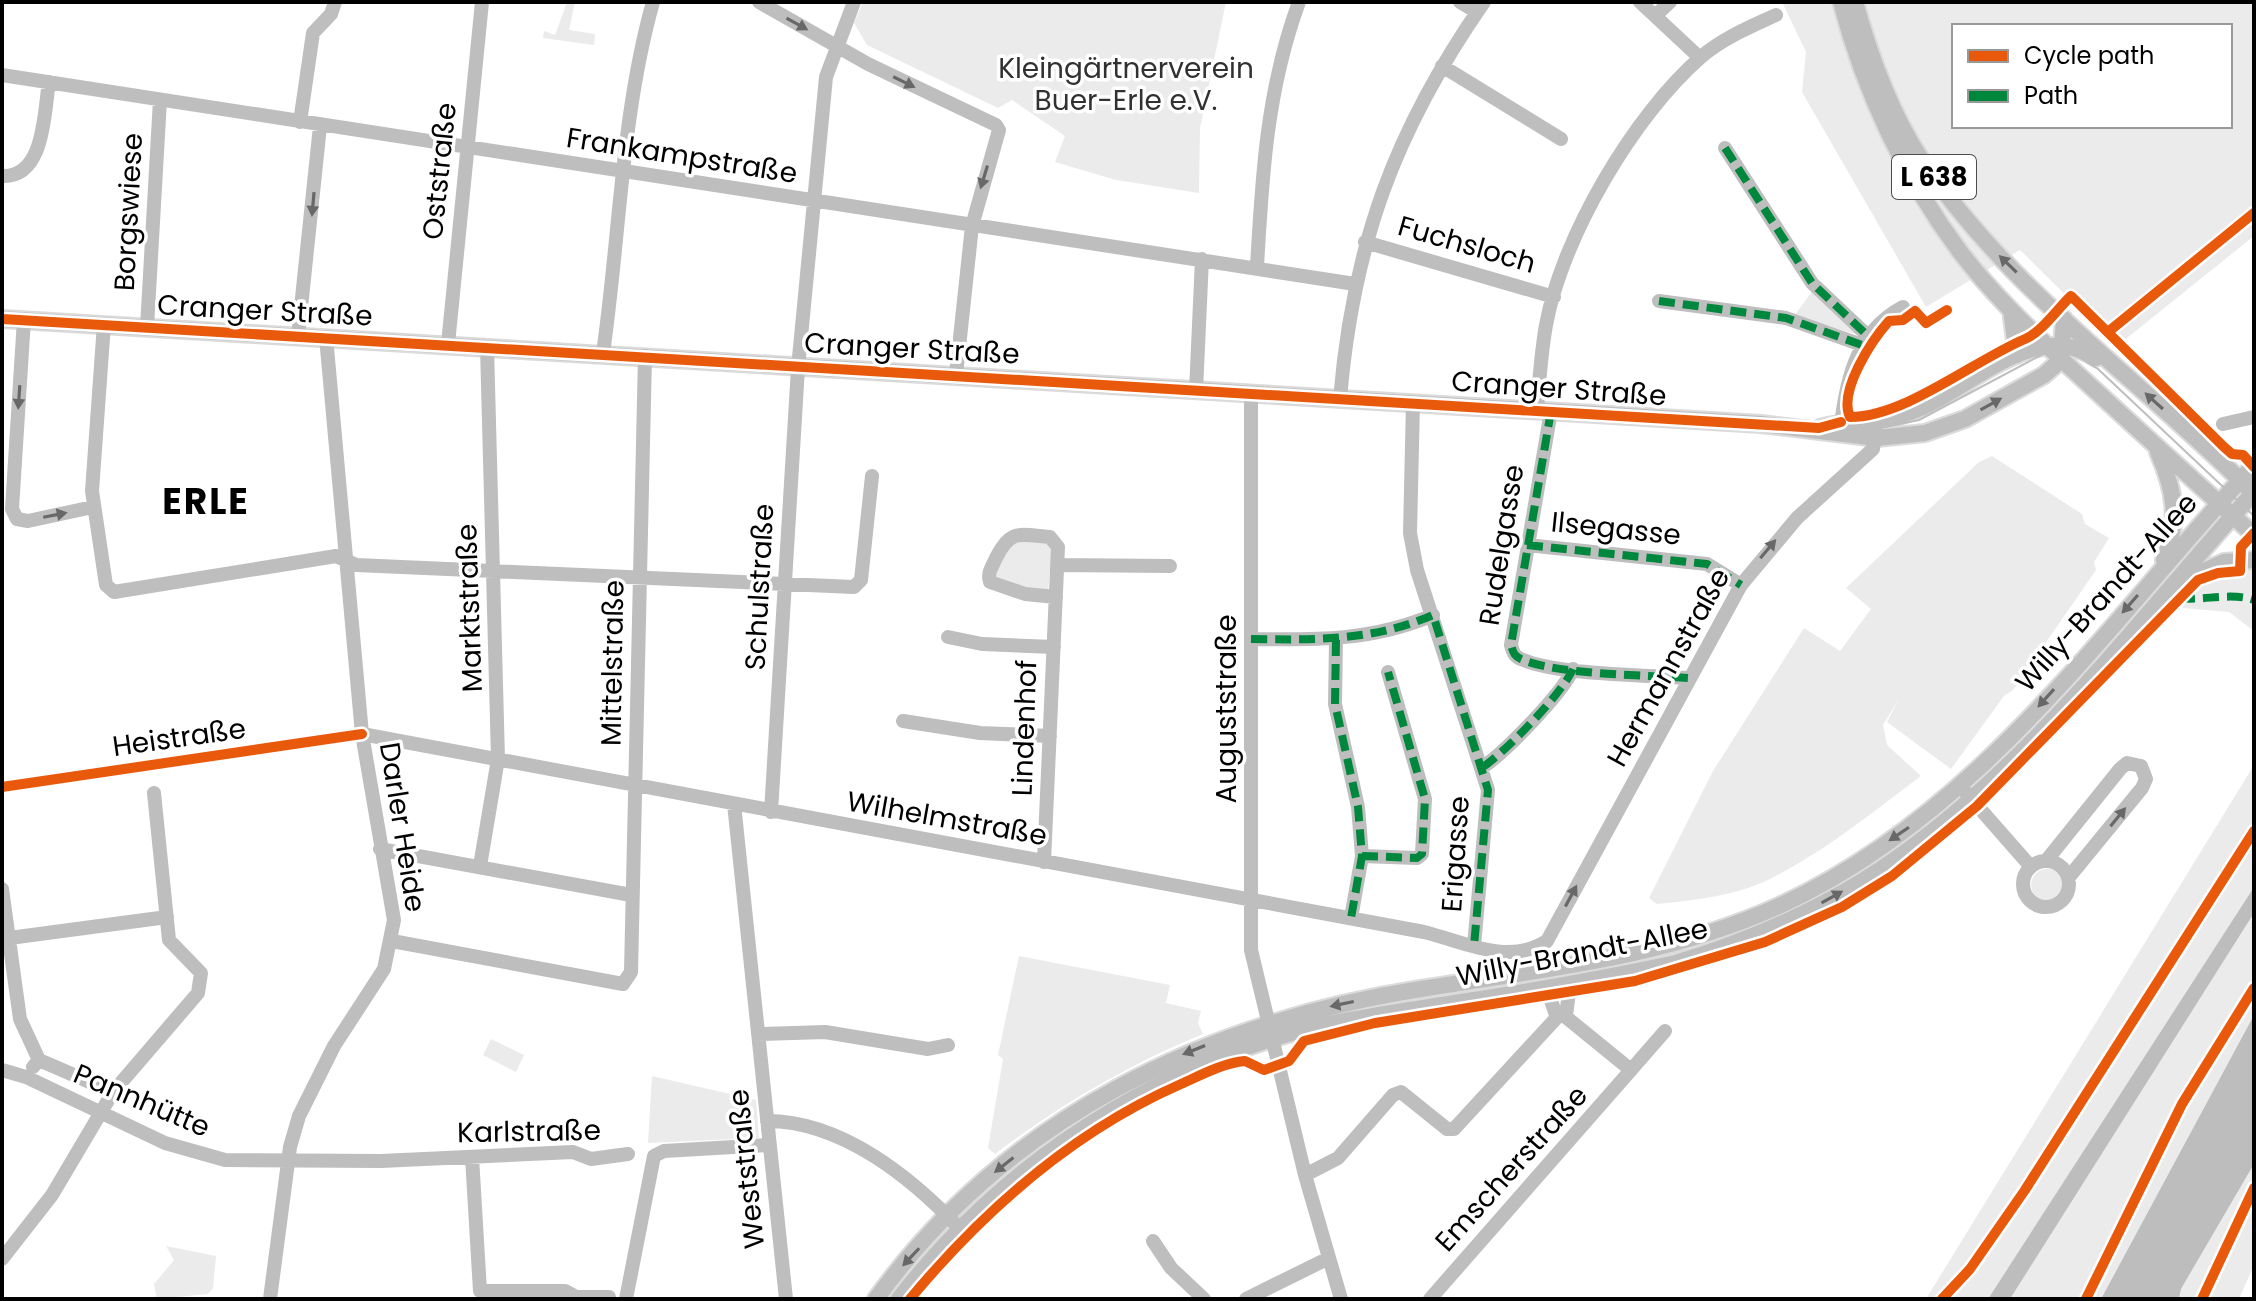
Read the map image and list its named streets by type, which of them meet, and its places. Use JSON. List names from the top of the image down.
{
  "streets": {
    "main road": ["L 638", "Cranger Straße", "Willy-Brandt-Allee"],
    "street": [
      "Frankampstraße",
      "Oststraße",
      "Borgswiese",
      "Fuchsloch",
      "Ilsegasse",
      "Rudelgasse",
      "Schulstraße",
      "Marktstraße",
      "Mittelstraße",
      "Hermannstraße",
      "Auguststraße",
      "Lindenhof",
      "Heistraße",
      "Wilhelmstraße",
      "Darler Heide",
      "Erigasse",
      "Pannhütte",
      "Karlstraße",
      "Emscherstraße",
      "Weststraße"
    ]
  },
  "crossings": [
    ["Frankampstraße", "Oststraße"],
    ["Frankampstraße", "Borgswiese"],
    ["Frankampstraße", "Schulstraße"],
    ["Oststraße", "Cranger Straße"],
    ["L 638", "Cranger Straße"],
    ["Borgswiese", "Cranger Straße"],
    ["Fuchsloch", "Rudelgasse"],
    ["Cranger Straße", "Rudelgasse"],
    ["Cranger Straße", "Schulstraße"],
    ["Cranger Straße", "Marktstraße"],
    ["Cranger Straße", "Mittelstraße"],
    ["Cranger Straße", "Hermannstraße"],
    ["Cranger Straße", "Auguststraße"],
    ["Cranger Straße", "Darler Heide"],
    ["Cranger Straße", "Erigasse"],
    ["Ilsegasse", "Rudelgasse"],
    ["Ilsegasse", "Hermannstraße"],
    ["Rudelgasse", "Hermannstraße"],
    ["Schulstraße", "Wilhelmstraße"],
    ["Willy-Brandt-Allee", "Auguststraße"],
    ["Marktstraße", "Wilhelmstraße"],
    ["Mittelstraße", "Wilhelmstraße"],
    ["Mittelstraße", "Darler Heide"],
    ["Hermannstraße", "Wilhelmstraße"],
    ["Auguststraße", "Wilhelmstraße"],
    ["Lindenhof", "Wilhelmstraße"],
    ["Heistraße", "Wilhelmstraße"],
    ["Heistraße", "Darler Heide"],
    ["Wilhelmstraße", "Darler Heide"],
    ["Wilhelmstraße", "Erigasse"],
    ["Wilhelmstraße", "Weststraße"],
    ["Darler Heide", "Pannhütte"],
    ["Darler Heide", "Karlstraße"],
    ["Pannhütte", "Karlstraße"]
  ],
  "one_way": ["Hermannstraße"],
  "districts": ["ERLE"],
  "parks": ["Kleingärtnerverein Buer-Erle e.V."],
  "legend": ["Cycle path", "Path"]
}
